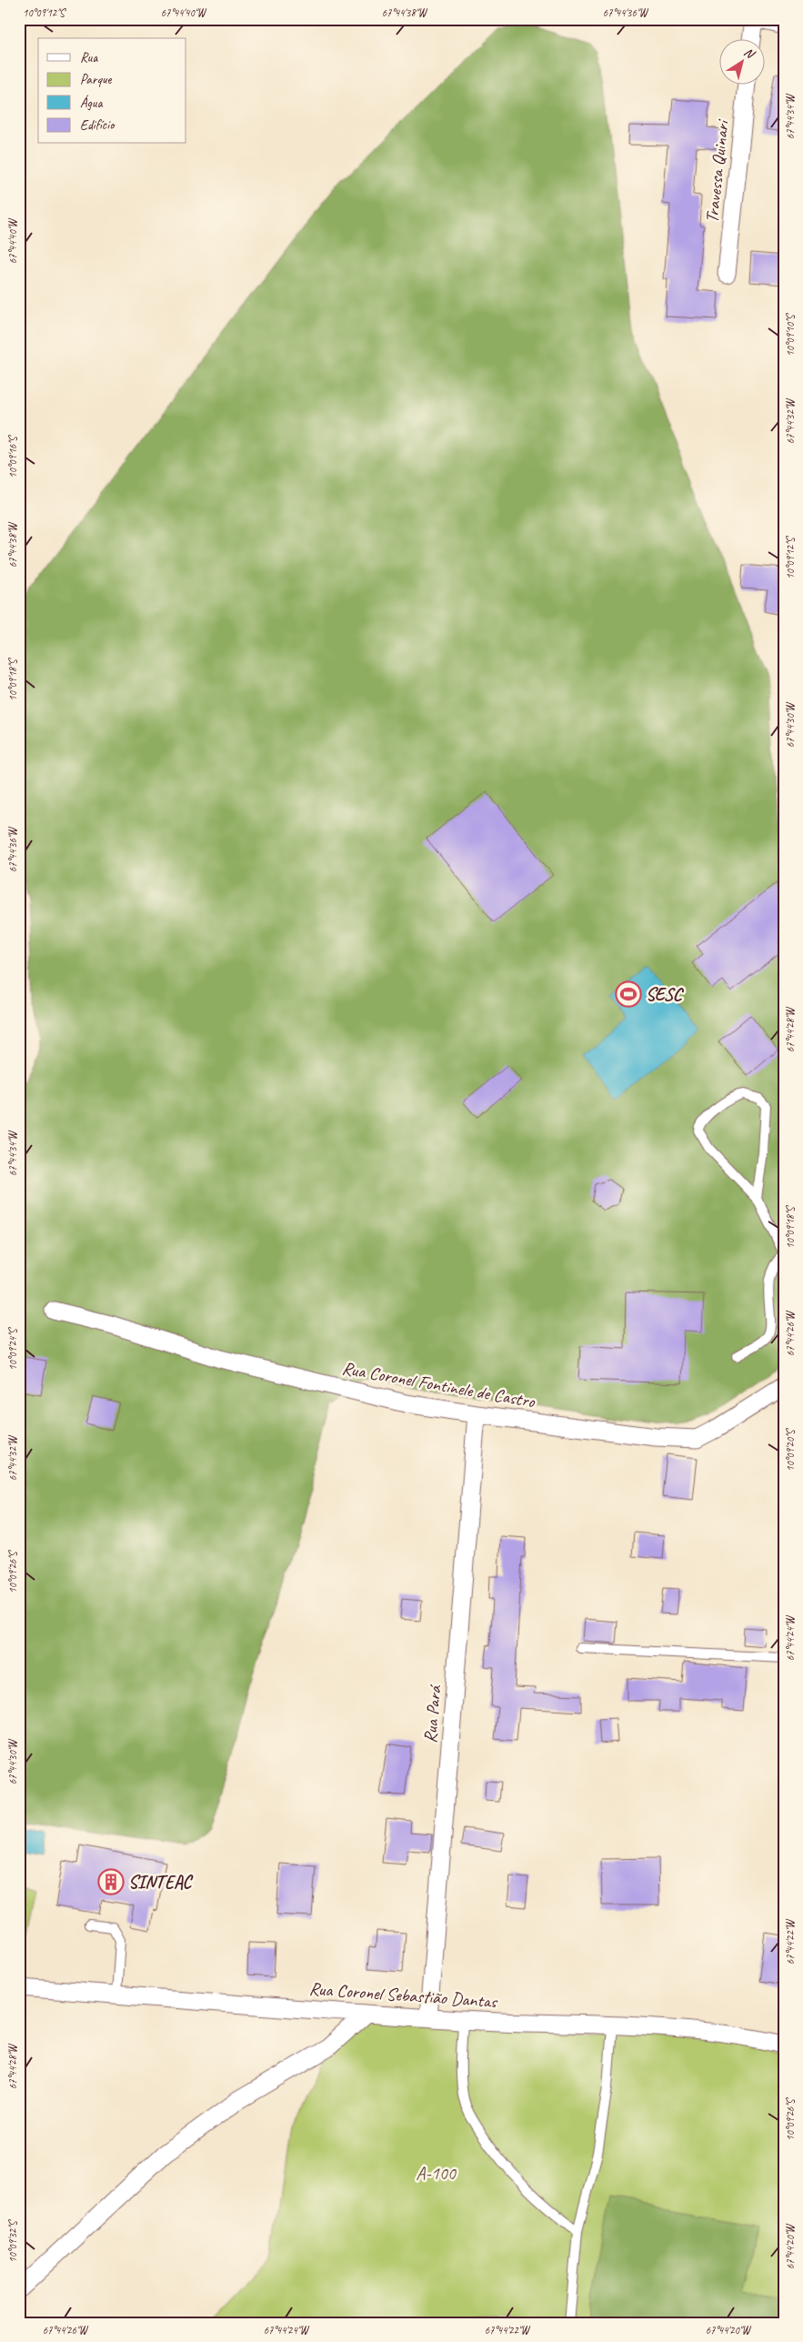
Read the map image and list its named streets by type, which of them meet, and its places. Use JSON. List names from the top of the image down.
{
  "streets": {
    "street": [
      "Travessa Quinari",
      "Rua Coronel Fontinele de Castro",
      "Rua Pará",
      "Rua Coronel Sebastião Dantas"
    ]
  },
  "crossings": [
    ["Rua Coronel Fontinele de Castro", "Rua Pará"],
    ["Rua Pará", "Rua Coronel Sebastião Dantas"]
  ],
  "parks": ["A-100"],
  "places": {
    "sports": ["SESC"],
    "building": ["SINTEAC"]
  },
  "legend": [
    "Rua",
    "Parque",
    "Água",
    "Edifício"
  ],
  "north": "top right",
  "coordinates": [
    "10°09'12\"S",
    "67°44'40\"W",
    "67°44'38\"W",
    "67°44'36\"W",
    "67°44'34\"W",
    "10°09'10\"S",
    "67°44'32\"W",
    "10°09'16\"S",
    "10°09'18\"S",
    "67°44'30\"W",
    "67°44'28\"W",
    "67°44'26\"W",
    "10°09'24\"S",
    "10°09'20\"S",
    "10°09'26\"S",
    "67°44'24\"W",
    "67°44'22\"W",
    "10°09'32\"S",
    "67°44'20\"W"
  ]
}
